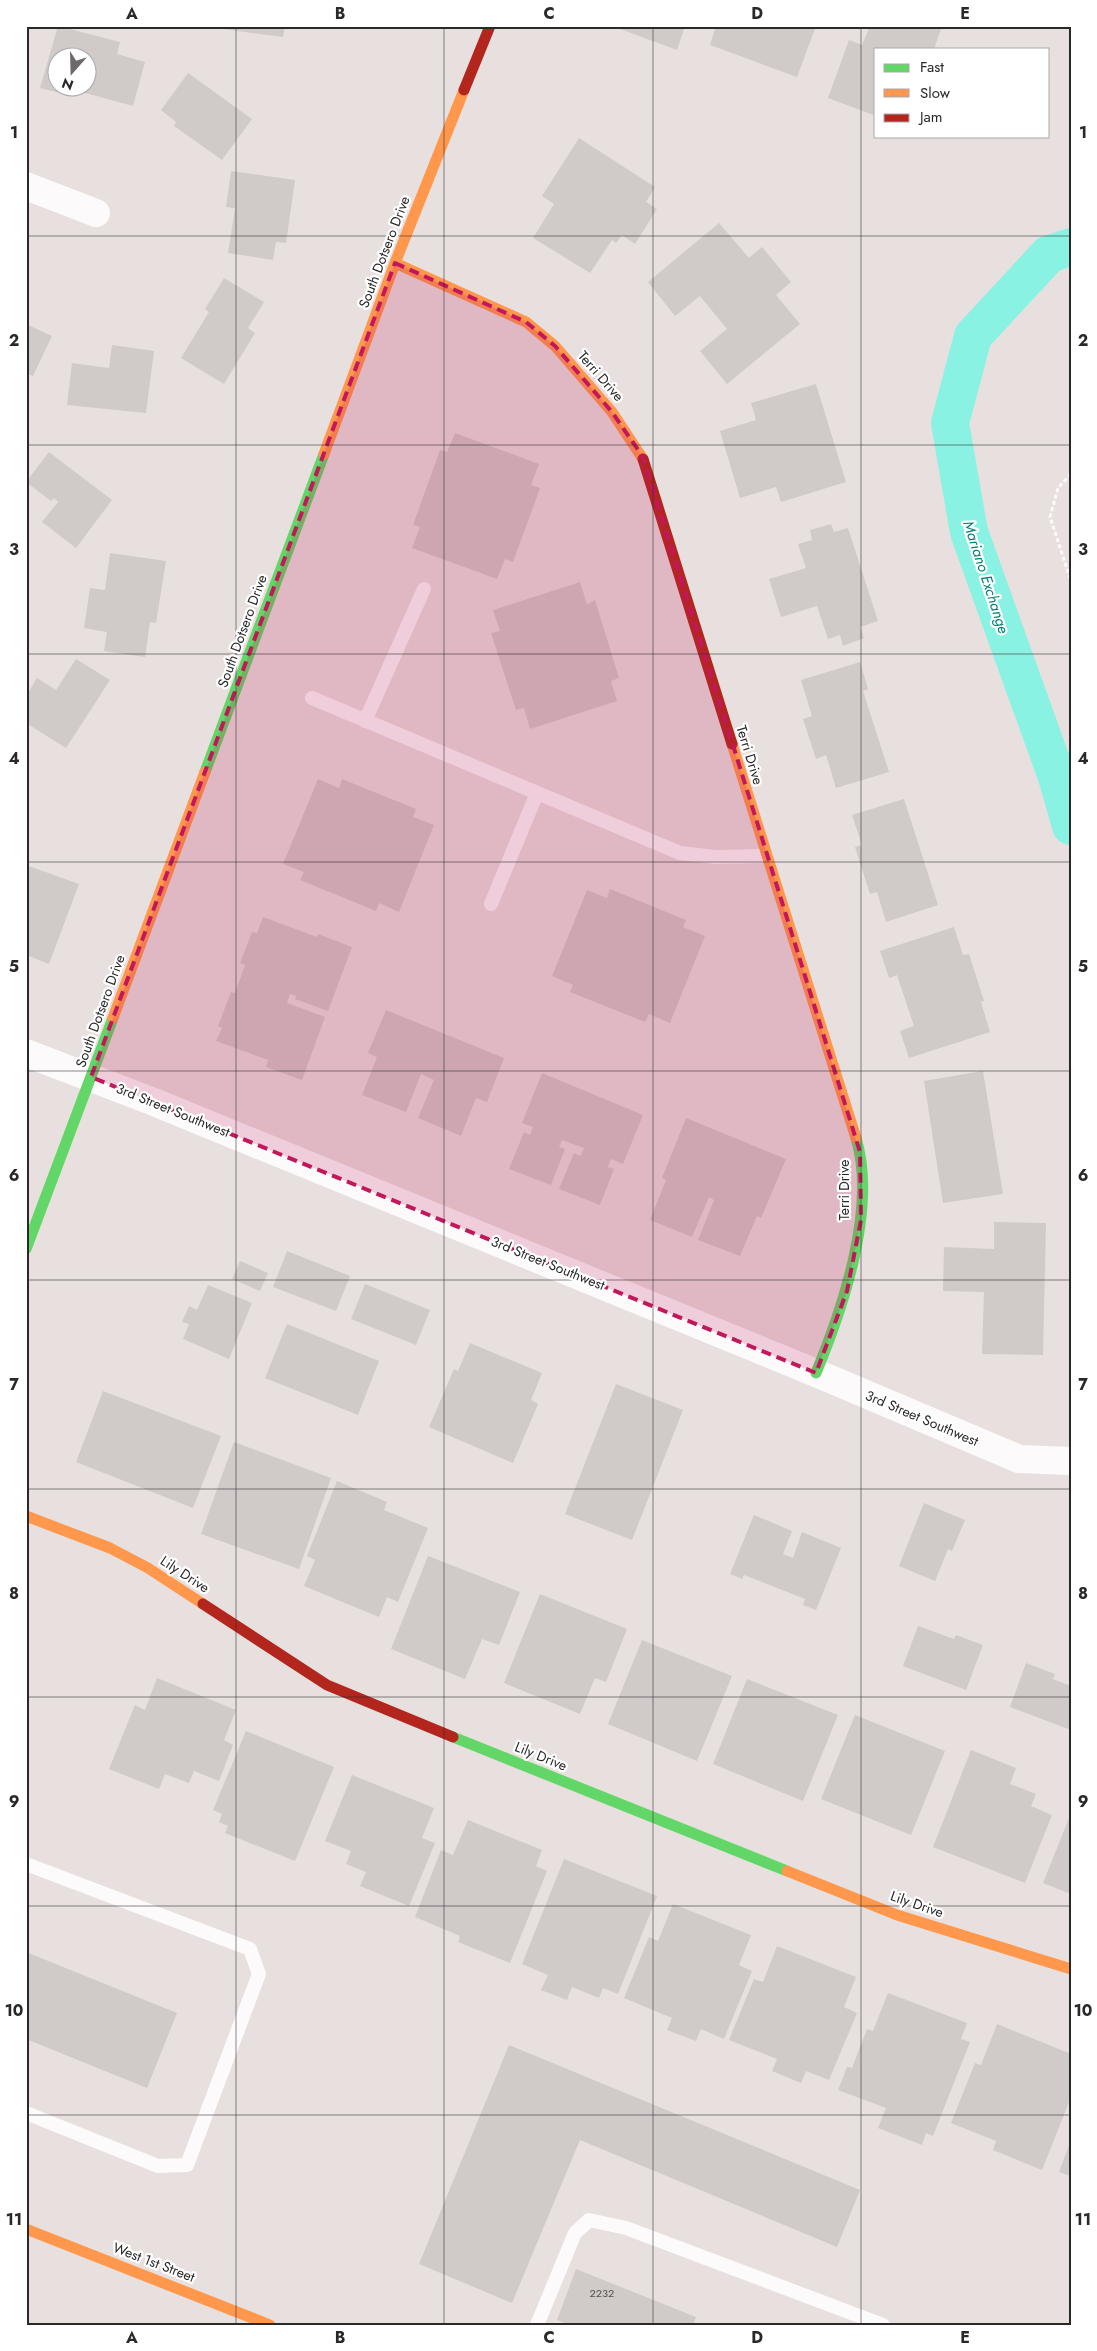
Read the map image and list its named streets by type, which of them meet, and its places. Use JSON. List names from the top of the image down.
{
  "streets": {
    "street": [
      "South Dotsero Drive",
      "Terri Drive",
      "3rd Street Southwest",
      "Lily Drive",
      "West 1st Street"
    ]
  },
  "crossings": [
    ["South Dotsero Drive", "Terri Drive"],
    ["South Dotsero Drive", "3rd Street Southwest"],
    ["Terri Drive", "3rd Street Southwest"]
  ],
  "water": ["Mariano Exchange"],
  "house_numbers": ["2232"],
  "legend": ["Fast", "Slow", "Jam"],
  "north": "bottom",
  "grid": {
    "columns": [
      "A",
      "B",
      "C",
      "D",
      "E"
    ],
    "rows": [
      "1",
      "2",
      "3",
      "4",
      "5",
      "6",
      "7",
      "8",
      "9",
      "10",
      "11"
    ]
  }
}
